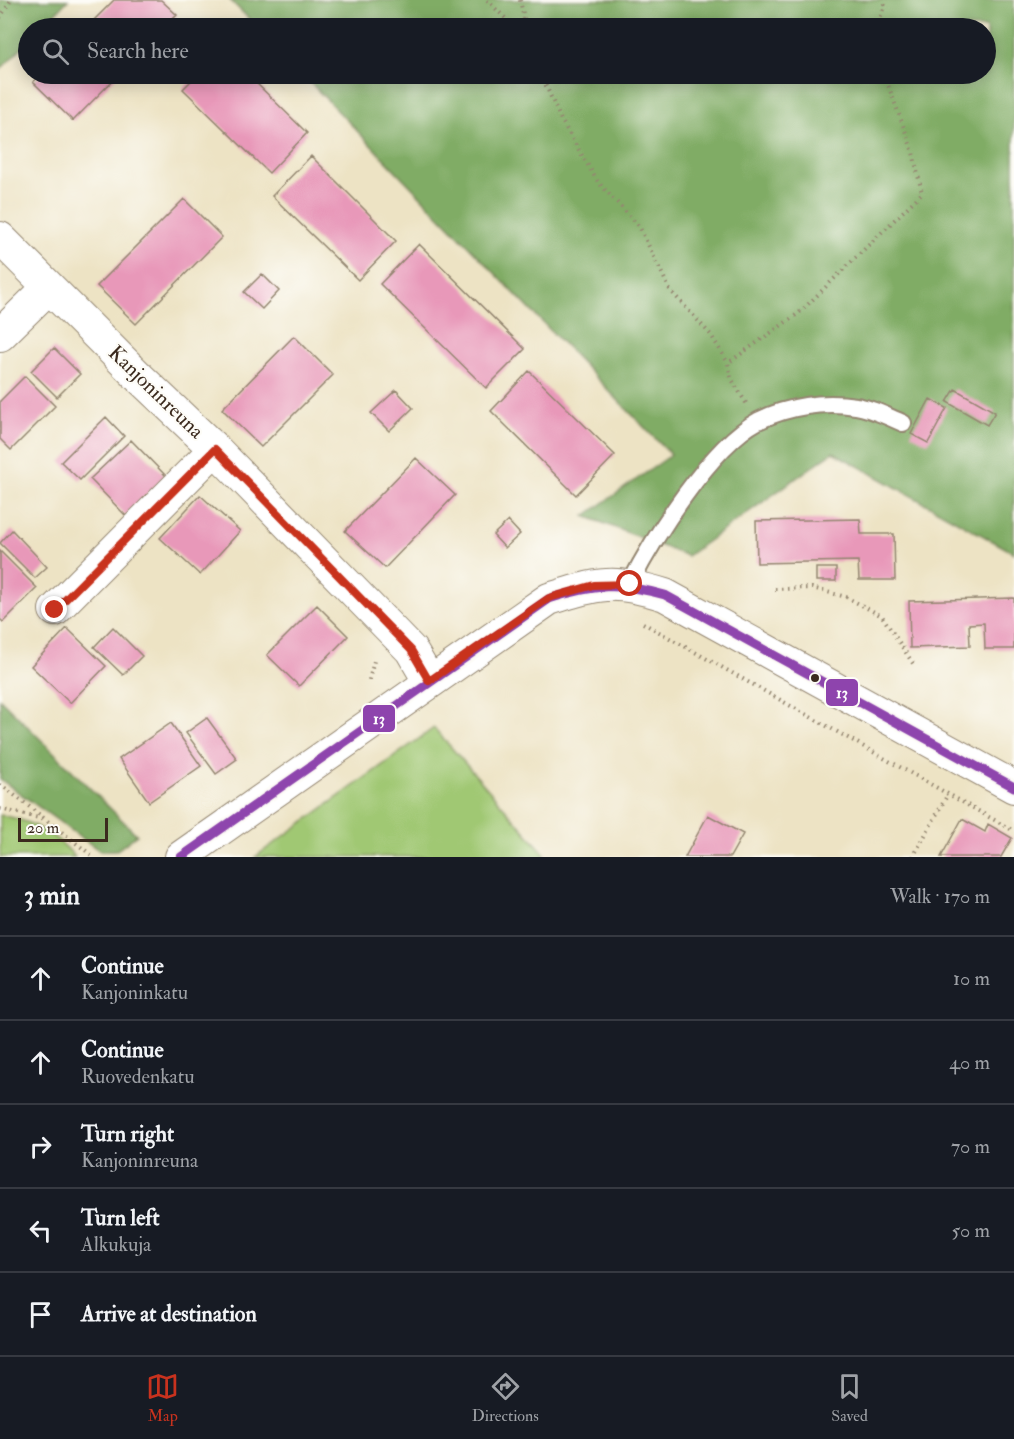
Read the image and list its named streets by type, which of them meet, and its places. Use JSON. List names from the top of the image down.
{
  "streets": {
    "street": ["Kanjoninreuna"]
  },
  "lines": ["transit line 13"],
  "scale_bar": "20 m",
  "page": {
    "search": "Search here",
    "scale": "20 m",
    "heading": ["3 min", "Walk · 170 m"],
    "list": [
      ["Continue", "Kanjoninkatu", "10 m"],
      ["Continue", "Ruovedenkatu", "40 m"],
      ["Turn right", "Kanjoninreuna", "70 m"],
      ["Turn left", "Alkukuja", "50 m"],
      "Arrive at destination"
    ],
    "nav": ["Map", "Directions", "Saved"]
  }
}
